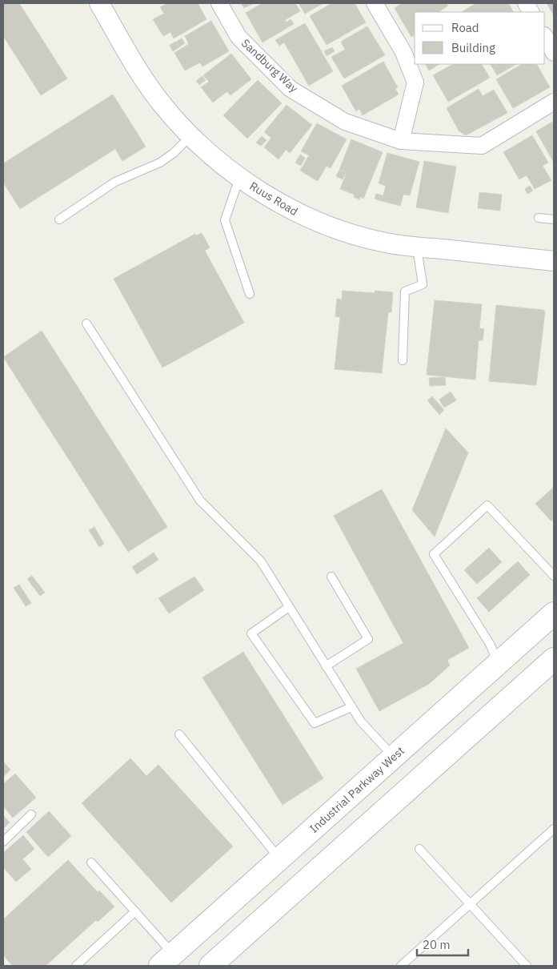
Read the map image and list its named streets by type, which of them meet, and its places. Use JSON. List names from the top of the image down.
{
  "streets": {
    "main road": ["Industrial Parkway West"],
    "street": ["Sandburg Way", "Ruus Road"]
  },
  "legend": ["Road", "Building"],
  "scale_bar": "20 m"
}
